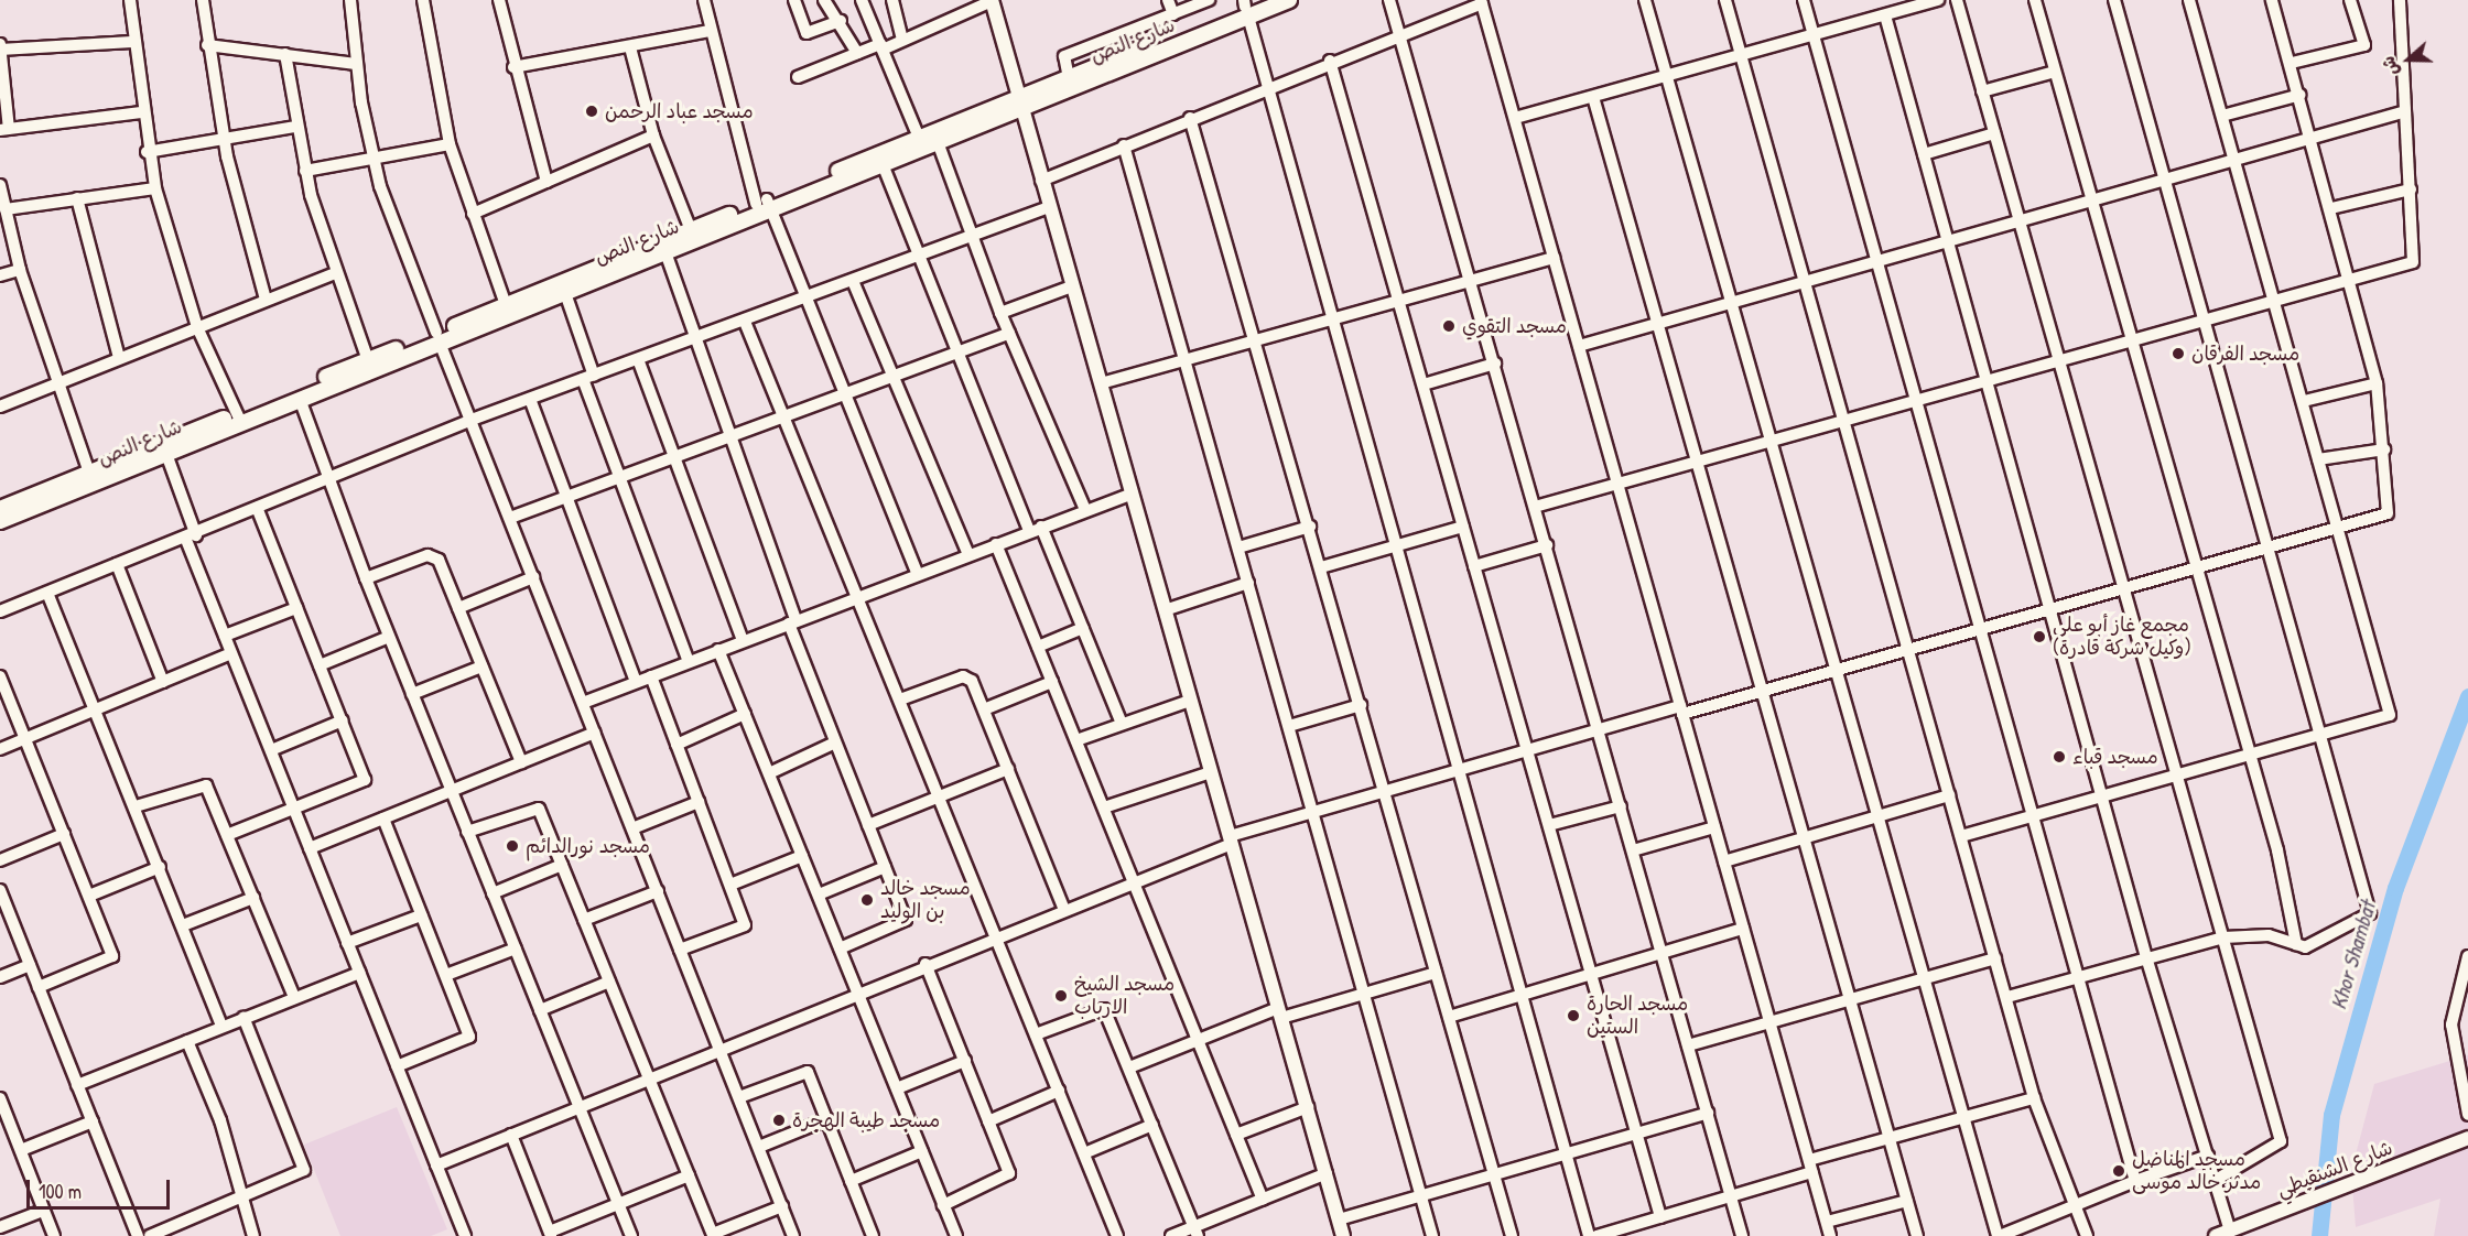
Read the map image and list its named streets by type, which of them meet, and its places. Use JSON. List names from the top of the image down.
{
  "streets": {
    "main road": ["شارع النص"],
    "street": ["شارع الشنقيطي"]
  },
  "water": ["Khor Shambat"],
  "places": [
    "مسجد عباد الرحمن",
    "مسجد التقوي",
    "مسجد الفرقان",
    "مجمع غاز أبو علي (وكيل شركة قادرة)",
    "مسجد قباء",
    "مسجد نورالدائم",
    "مسجد خالد بن الوليد",
    "مسجد الشيخ الارباب",
    "مسجد الحارة الستين",
    "مسجد طيبة الهجرة",
    "مسجد المناضل مدثر خالد موسى"
  ],
  "scale_bar": "100 m",
  "north": "left"
}
